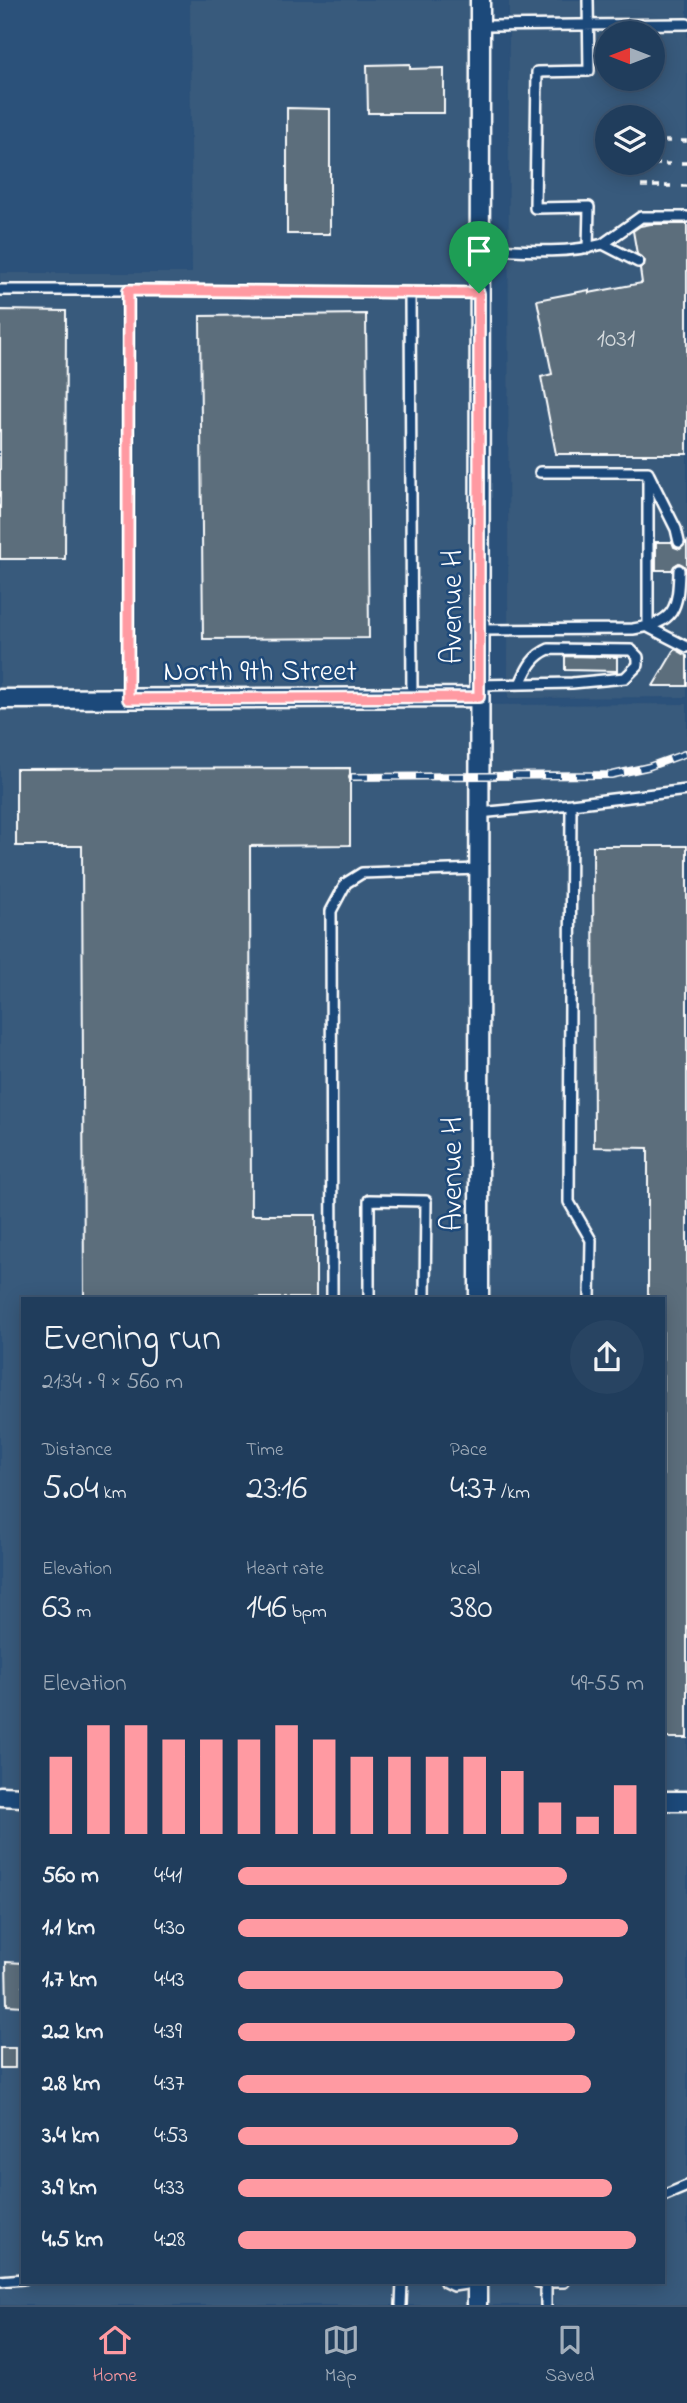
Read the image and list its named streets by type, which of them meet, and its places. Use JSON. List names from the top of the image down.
{
  "streets": {
    "street": ["Avenue H", "North 9th Street"]
  },
  "crossings": [
    ["Avenue H", "North 9th Street"]
  ],
  "house_numbers": ["1031"],
  "north": "left",
  "page": {
    "heading": ["Evening run", "21:34 · 9 × 560 m"],
    "stats": [
      ["Distance", "5.04 km"],
      ["Time", "23:16"],
      ["Pace", "4:37 /km"],
      ["Elevation", "63 m"],
      ["Heart rate", "146 bpm"],
      ["kcal", "380"]
    ],
    "chart": ["Elevation", "49–55 m"],
    "list": [
      {
        "name": "560 m",
        "note": "4:41"
      },
      {
        "name": "1.1 km",
        "note": "4:30"
      },
      {
        "name": "1.7 km",
        "note": "4:43"
      },
      {
        "name": "2.2 km",
        "note": "4:39"
      },
      {
        "name": "2.8 km",
        "note": "4:37"
      },
      {
        "name": "3.4 km",
        "note": "4:53"
      },
      {
        "name": "3.9 km",
        "note": "4:33"
      },
      {
        "name": "4.5 km",
        "note": "4:28"
      }
    ],
    "tabs": ["Home", "Map", "Saved"]
  }
}
